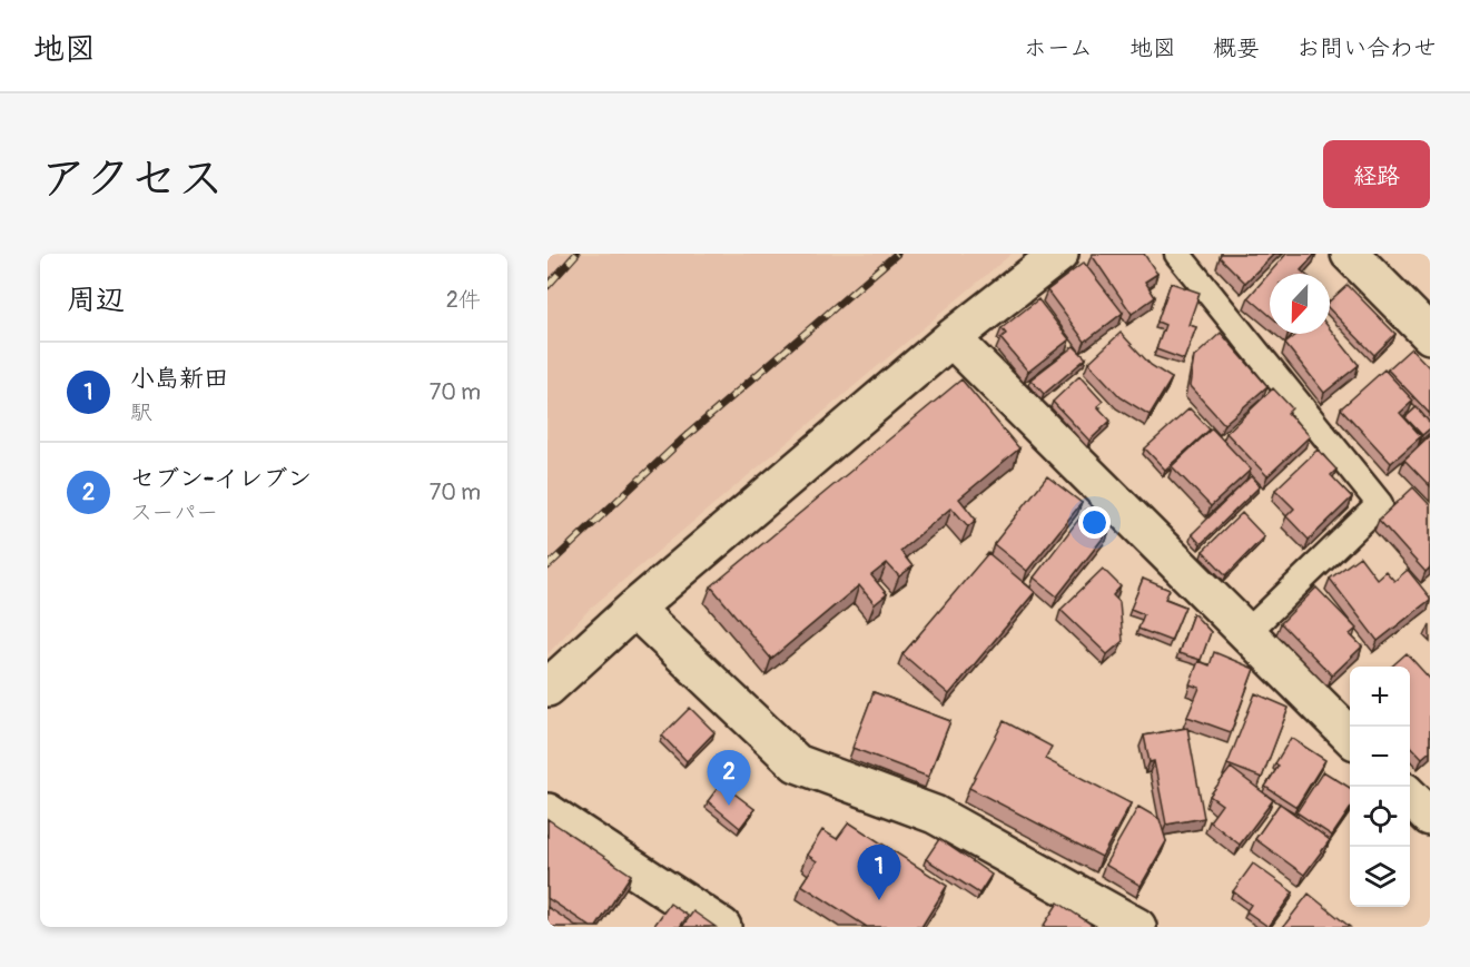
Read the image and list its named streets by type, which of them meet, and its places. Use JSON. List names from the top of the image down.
{
  "north": "bottom",
  "page": {
    "header": "地図",
    "nav": [
      "ホーム",
      "地図",
      "概要",
      "お問い合わせ"
    ],
    "title": "アクセス",
    "buttons": "経路",
    "heading": ["周辺", "2件"],
    "list": [
      {
        "mark": "1",
        "name": "小島新田",
        "note": "駅",
        "value": "70 m"
      },
      {
        "mark": "2",
        "name": "セブン-イレブン",
        "note": "スーパー",
        "value": "70 m"
      }
    ],
    "map_buttons": ["+", "−"],
    "pins": ["2", "1"]
  }
}
